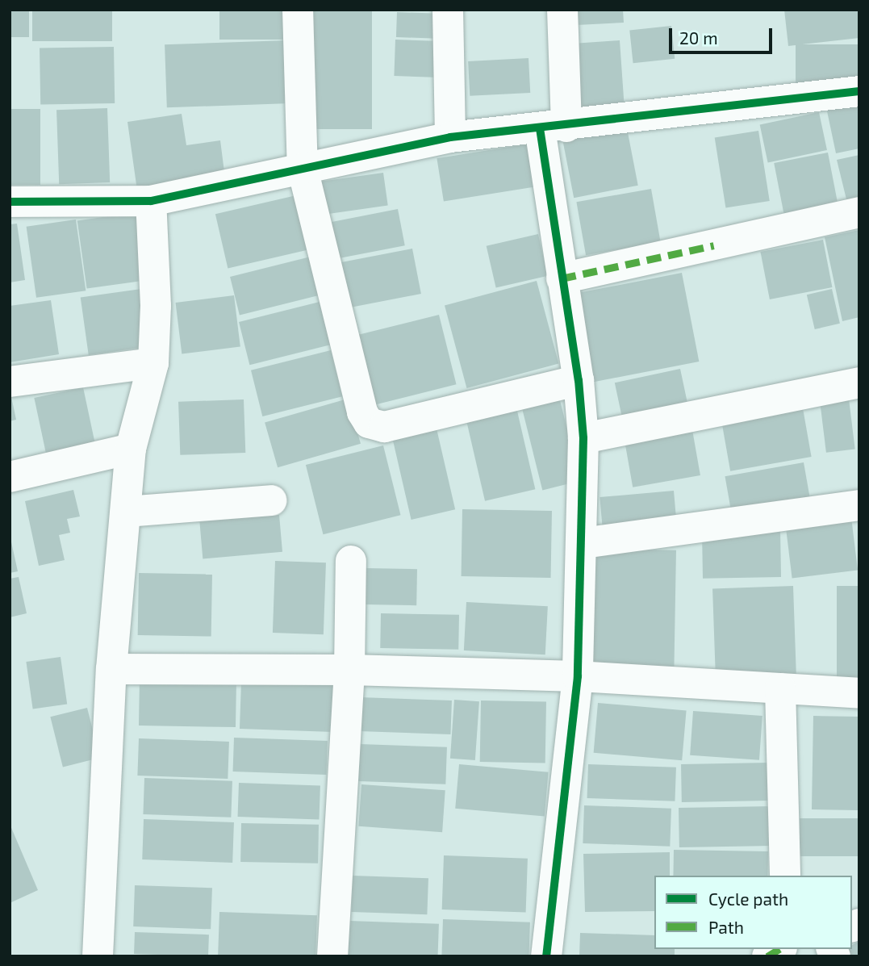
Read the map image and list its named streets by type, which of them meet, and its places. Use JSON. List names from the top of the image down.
{
  "legend": ["Cycle path", "Path"],
  "scale_bar": "20 m"
}
